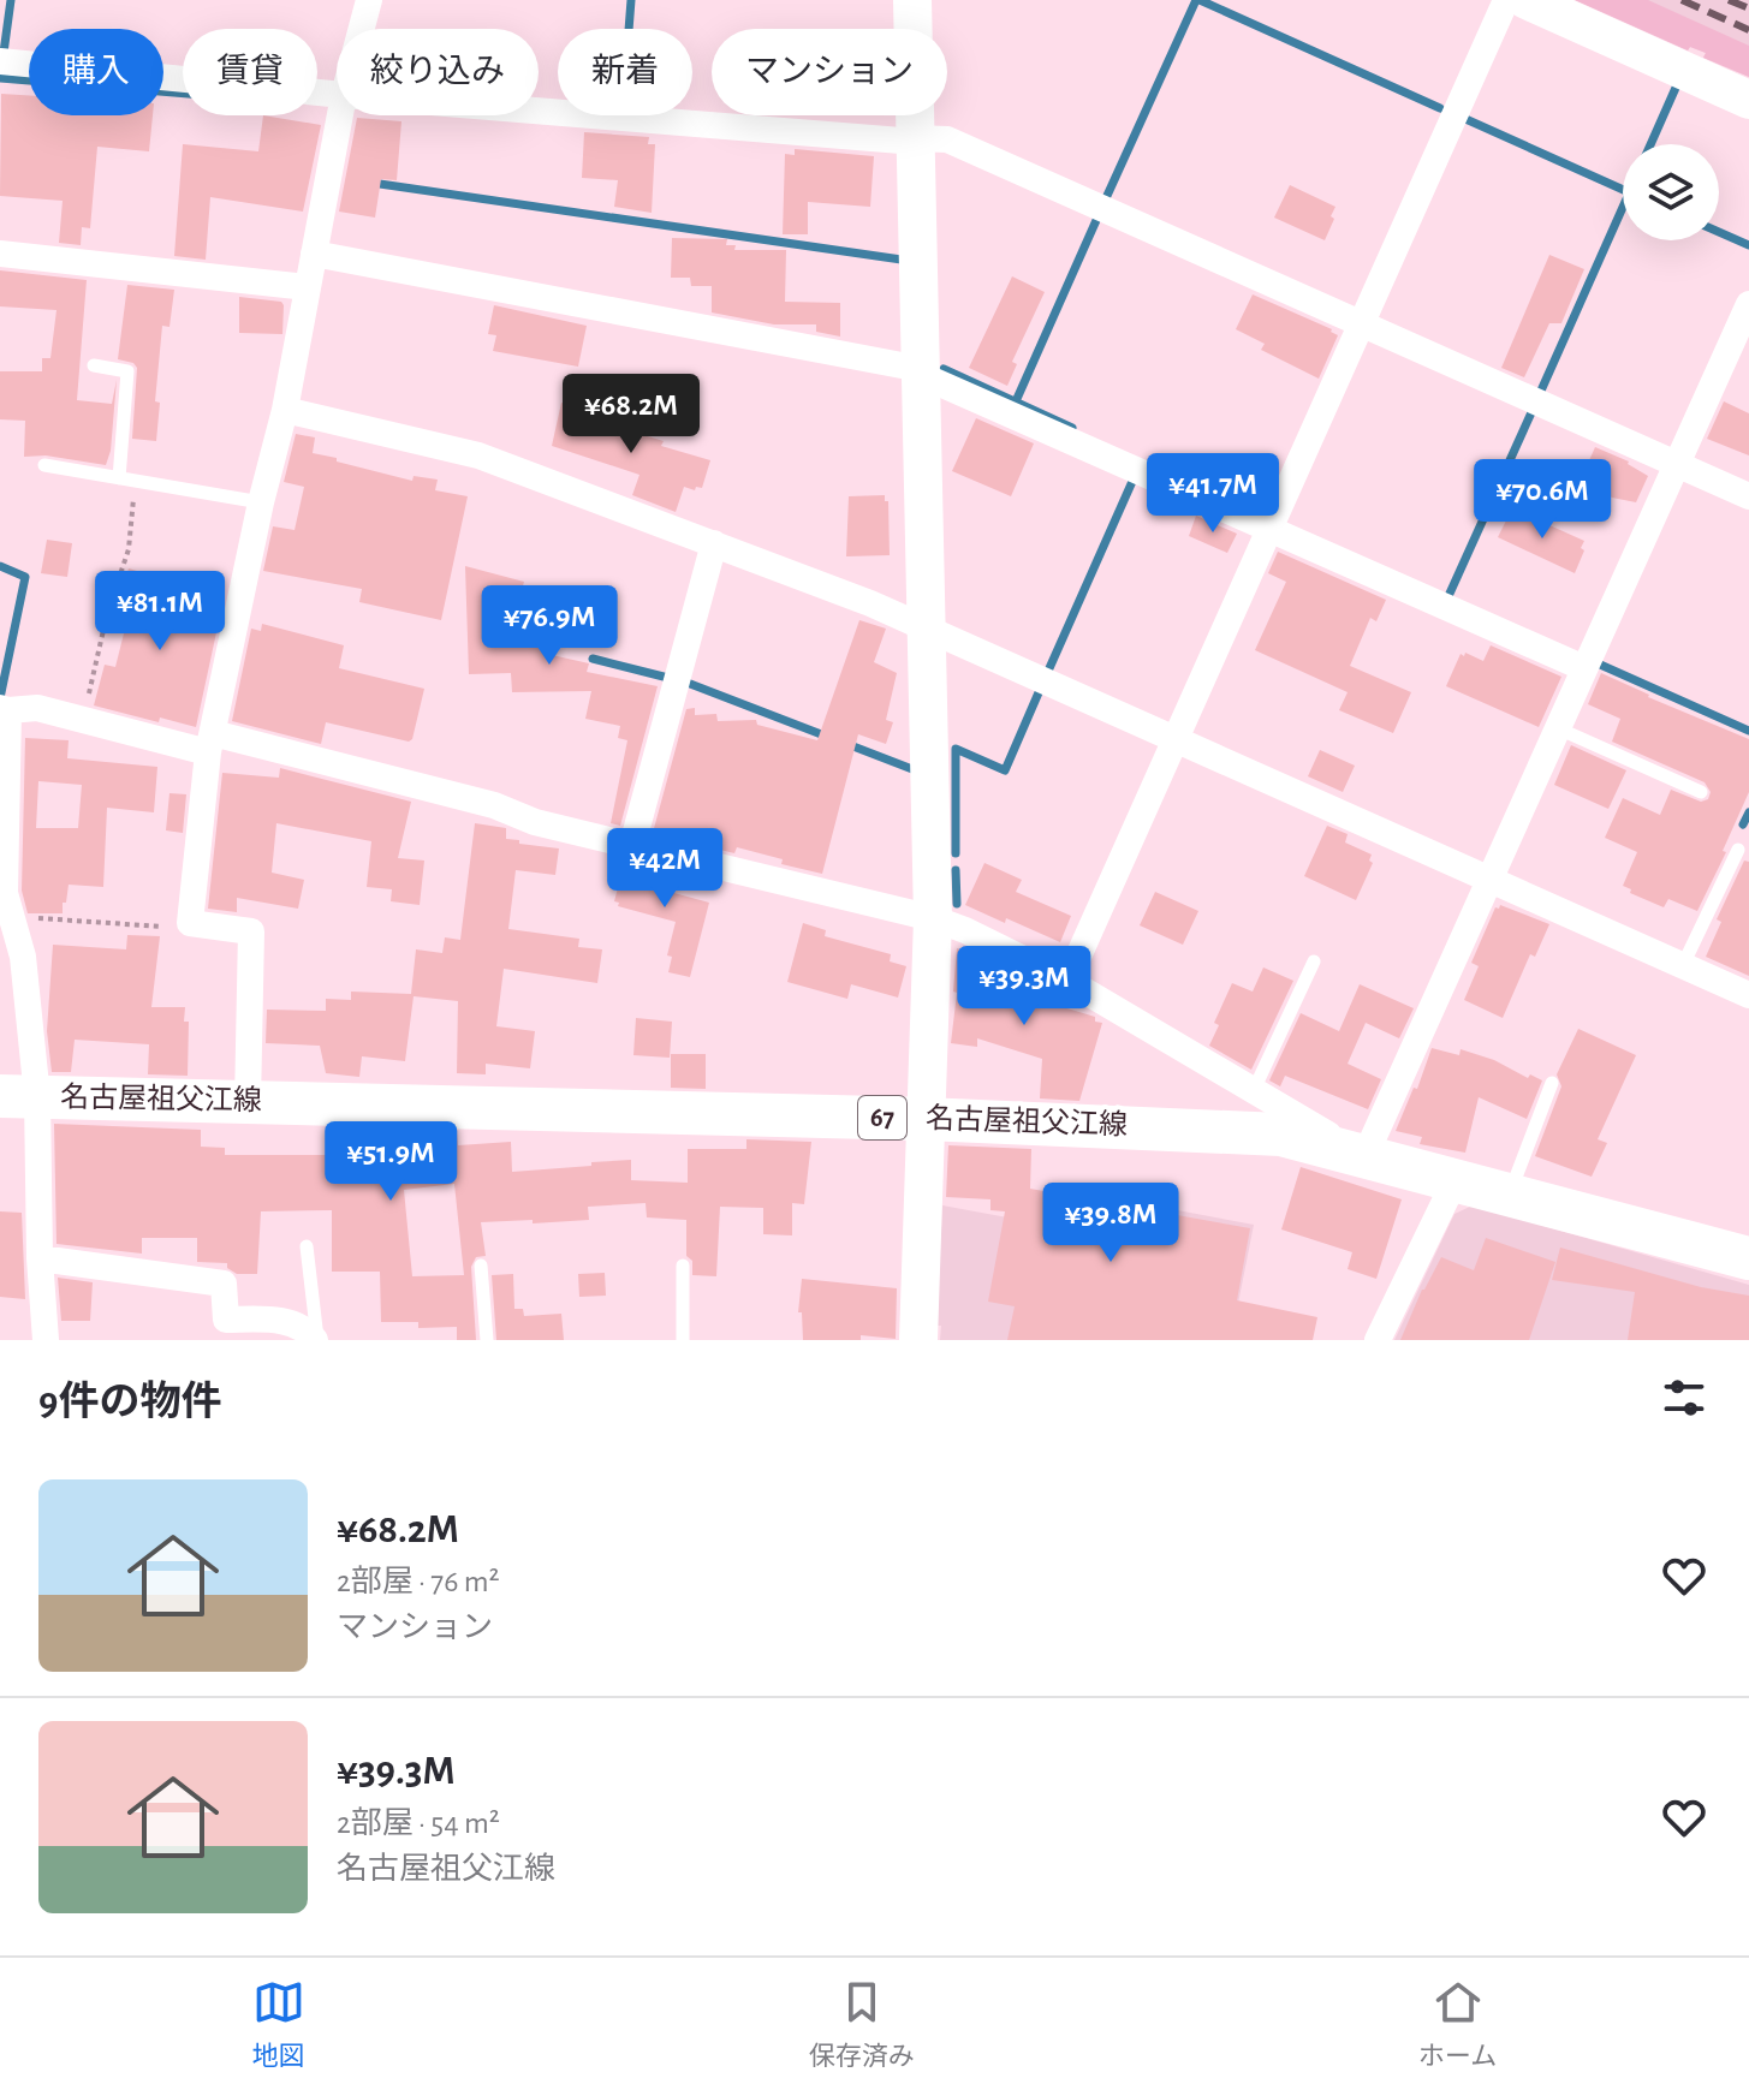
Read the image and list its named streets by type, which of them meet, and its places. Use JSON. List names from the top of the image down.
{
  "streets": {
    "main road": ["名古屋祖父江線", "67"]
  },
  "page": {
    "chip": [
      "購入",
      "賃貸",
      "絞り込み",
      "新着",
      "マンション"
    ],
    "price": [
      "¥68.2M",
      "¥41.7M",
      "¥70.6M",
      "¥81.1M",
      "¥76.9M",
      "¥42M",
      "¥39.3M",
      "¥51.9M",
      "¥39.8M"
    ],
    "heading": "9件の物件",
    "list": [
      {
        "name": "¥68.2M",
        "note": "2部屋 · 76 m² · マンション"
      },
      {
        "name": "¥39.3M",
        "note": "2部屋 · 54 m² · 名古屋祖父江線"
      }
    ],
    "tabs": ["地図", "保存済み", "ホーム"]
  }
}
